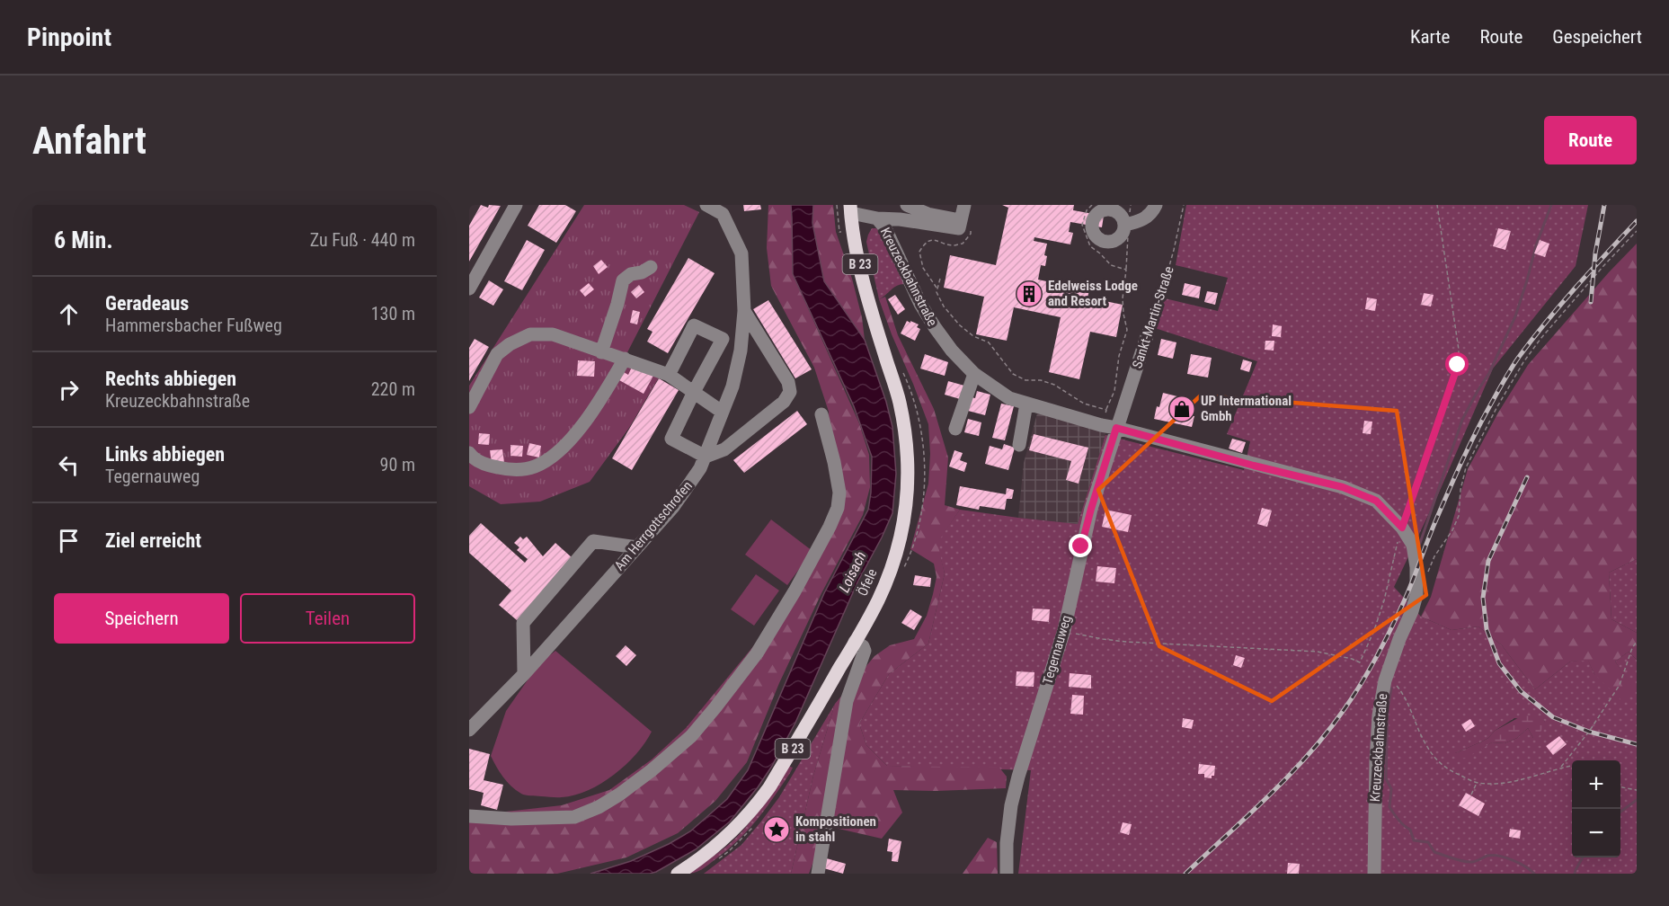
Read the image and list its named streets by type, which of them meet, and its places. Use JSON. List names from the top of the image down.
{
  "streets": {
    "main road": ["B 23", "Öfele"],
    "street": [
      "Kreuzeckbahnstraße",
      "Sankt-Martin-Straße",
      "Am Herrgottschrofen",
      "Tegernauweg"
    ]
  },
  "crossings": [
    ["Kreuzeckbahnstraße", "Sankt-Martin-Straße"],
    ["Kreuzeckbahnstraße", "Öfele"],
    ["Kreuzeckbahnstraße", "Tegernauweg"],
    ["Sankt-Martin-Straße", "Tegernauweg"]
  ],
  "water": ["Loisach"],
  "places": {
    "building": ["Edelweiss Lodge and Resort"],
    "shop": ["UP Intermational Gmbh"],
    "place": ["Kompositionen in stahl"]
  },
  "page": {
    "header": "Pinpoint",
    "nav": ["Karte", "Route", "Gespeichert"],
    "buttons": [
      "Route",
      ["Speichern", "Teilen"]
    ],
    "title": "Anfahrt",
    "heading": ["6 Min.", "Zu Fuß · 440 m"],
    "list": [
      ["Geradeaus", "Hammersbacher Fußweg", "130 m"],
      ["Rechts abbiegen", "Kreuzeckbahnstraße", "220 m"],
      ["Links abbiegen", "Tegernauweg", "90 m"],
      "Ziel erreicht"
    ],
    "map_buttons": ["+", "−"]
  }
}
